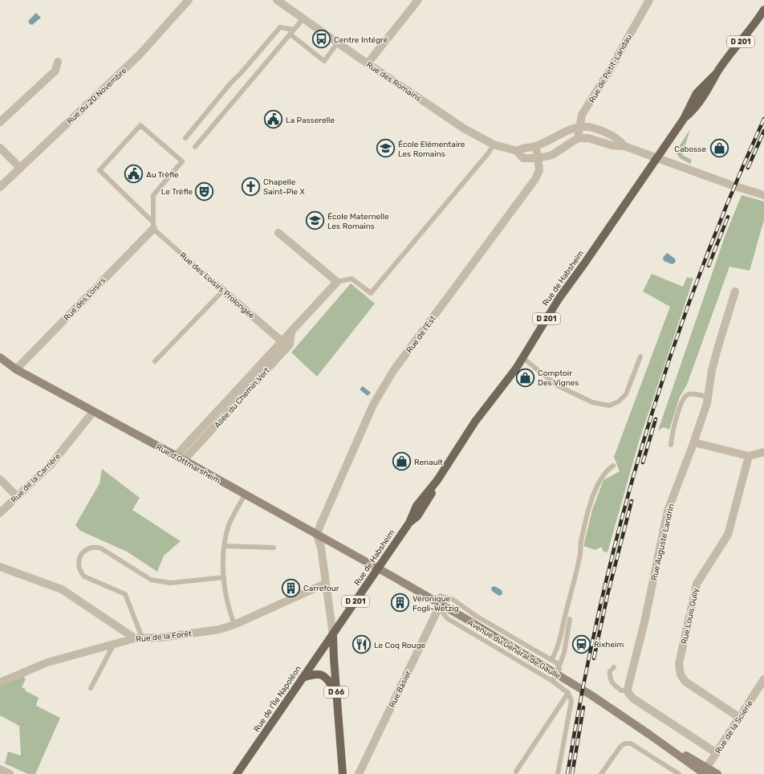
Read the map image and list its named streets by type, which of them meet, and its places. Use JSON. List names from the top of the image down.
{
  "streets": {
    "main road": [
      "D 201",
      "Rue de Habsheim",
      "Rue d'Ottmarsheim",
      "Avenue du Général de Gaulle",
      "D 66",
      "Rue de l'Île Napoléon"
    ],
    "street": [
      "Rue de Petit-Landau",
      "Rue des Romains",
      "Rue du 20 Novembre",
      "Rue des Loisirs Prolongée",
      "Rue des Loisirs",
      "Rue de l'Est",
      "Allée du Chemin Vert",
      "Rue de la Carrière",
      "Rue Auguste Landrin",
      "Rue Louis Gully",
      "Rue de la Forêt",
      "Rue Basler",
      "Rue de la Scierie"
    ]
  },
  "crossings": [
    ["Rue de Petit-Landau", "Rue des Romains"],
    ["Rue des Romains", "Rue de l'Est"],
    ["Rue de Habsheim", "Rue d'Ottmarsheim"],
    ["Rue de Habsheim", "Avenue du Général de Gaulle"],
    ["Rue de Habsheim", "D 66"],
    ["Rue de Habsheim", "Rue de l'Île Napoléon"],
    ["Rue des Loisirs Prolongée", "Rue des Loisirs"],
    ["Rue des Loisirs Prolongée", "Allée du Chemin Vert"],
    ["Rue des Loisirs", "Rue d'Ottmarsheim"],
    ["Rue de l'Est", "Rue d'Ottmarsheim"],
    ["Allée du Chemin Vert", "Rue d'Ottmarsheim"],
    ["Rue d'Ottmarsheim", "Rue de la Carrière"],
    ["Rue d'Ottmarsheim", "Avenue du Général de Gaulle"],
    ["Rue Auguste Landrin", "Rue de la Scierie"],
    ["Rue Louis Gully", "Rue de la Scierie"],
    ["Avenue du Général de Gaulle", "Rue Basler"],
    ["Avenue du Général de Gaulle", "Rue de la Scierie"],
    ["D 66", "Rue de l'Île Napoléon"]
  ],
  "places": {
    "bus stop": ["Centre Intégré"],
    "public building": ["La Passerelle", "Au Trèfle"],
    "school or university": ["École Elémentaire Les Romains", "École Maternelle Les Romains"],
    "shop": ["Cabosse", "Comptoir Des Vignes", "Renault"],
    "church": ["Chapelle Saint-Pie X"],
    "theatre": ["Le Trèfle"],
    "building": ["Carrefour", "Véronique Fogli-Wetzig"],
    "station": ["Rixheim"],
    "restaurant": ["Le Coq Rouge"]
  }
}
